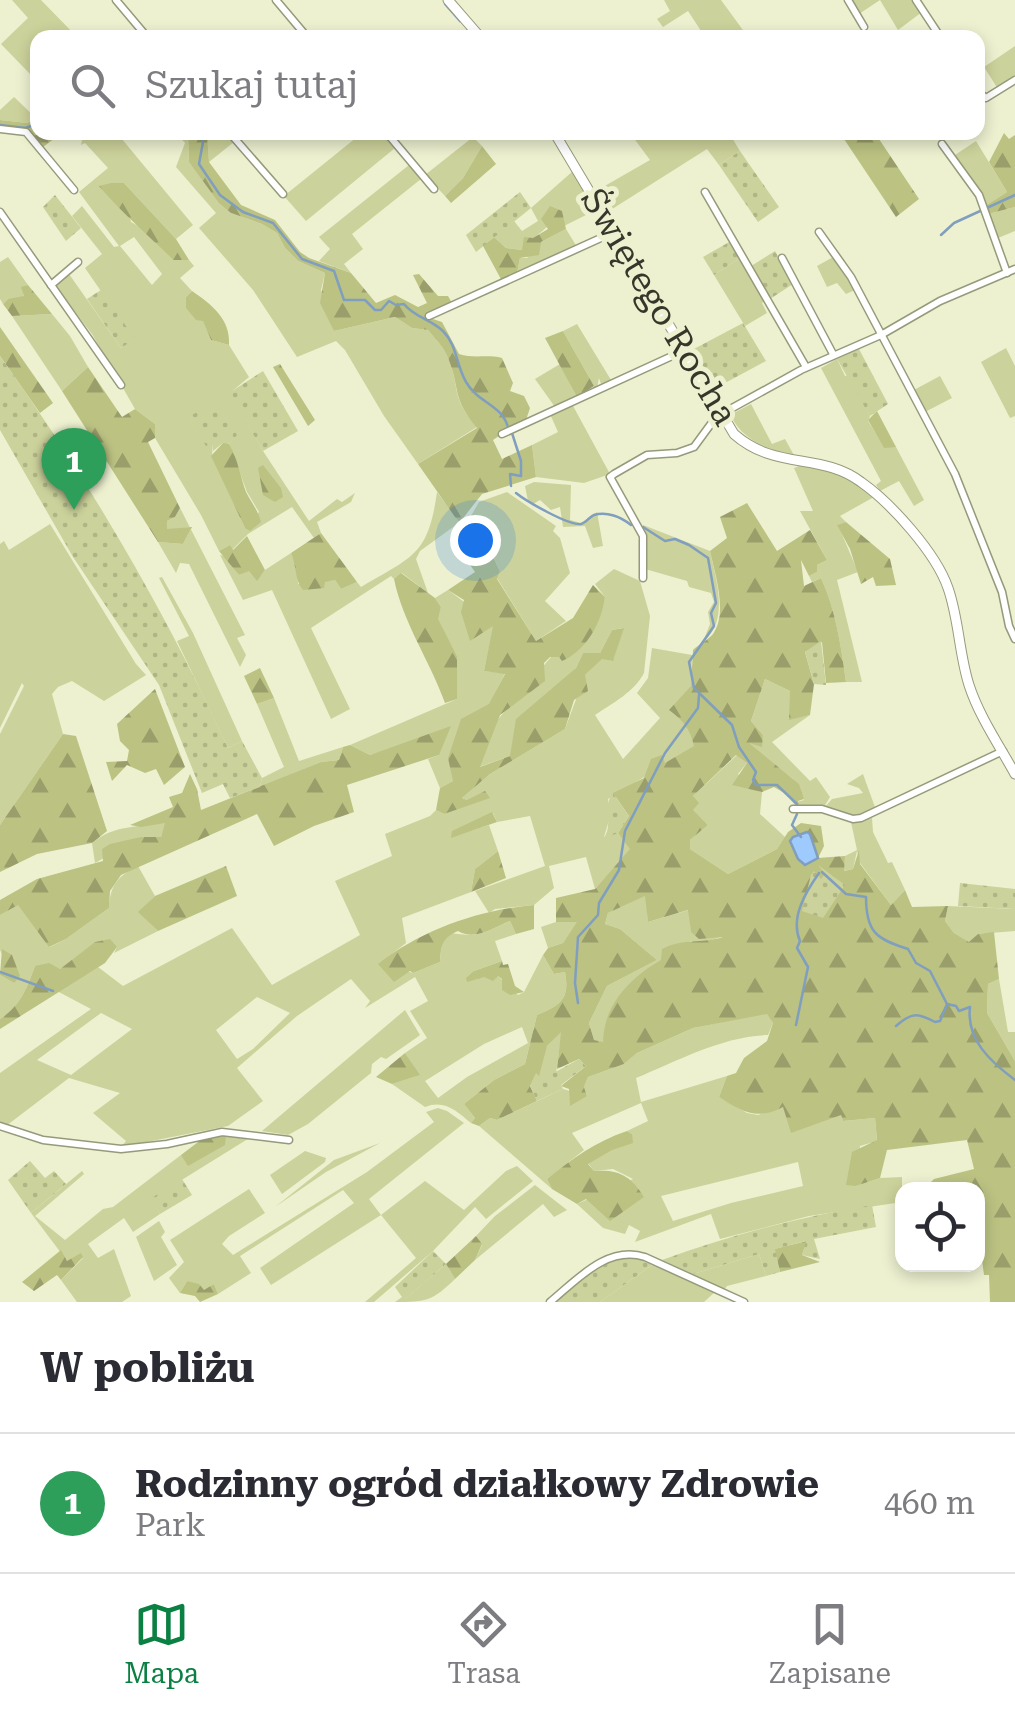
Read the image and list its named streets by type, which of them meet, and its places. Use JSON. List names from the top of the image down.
{
  "streets": {
    "street": ["Świętego Rocha"]
  },
  "page": {
    "search": "Szukaj tutaj",
    "pins": "1",
    "heading": "W pobliżu",
    "list": [
      {
        "mark": "1",
        "name": "Rodzinny ogród działkowy Zdrowie",
        "note": "Park",
        "value": "460 m"
      }
    ],
    "nav": ["Mapa", "Trasa", "Zapisane"]
  }
}
